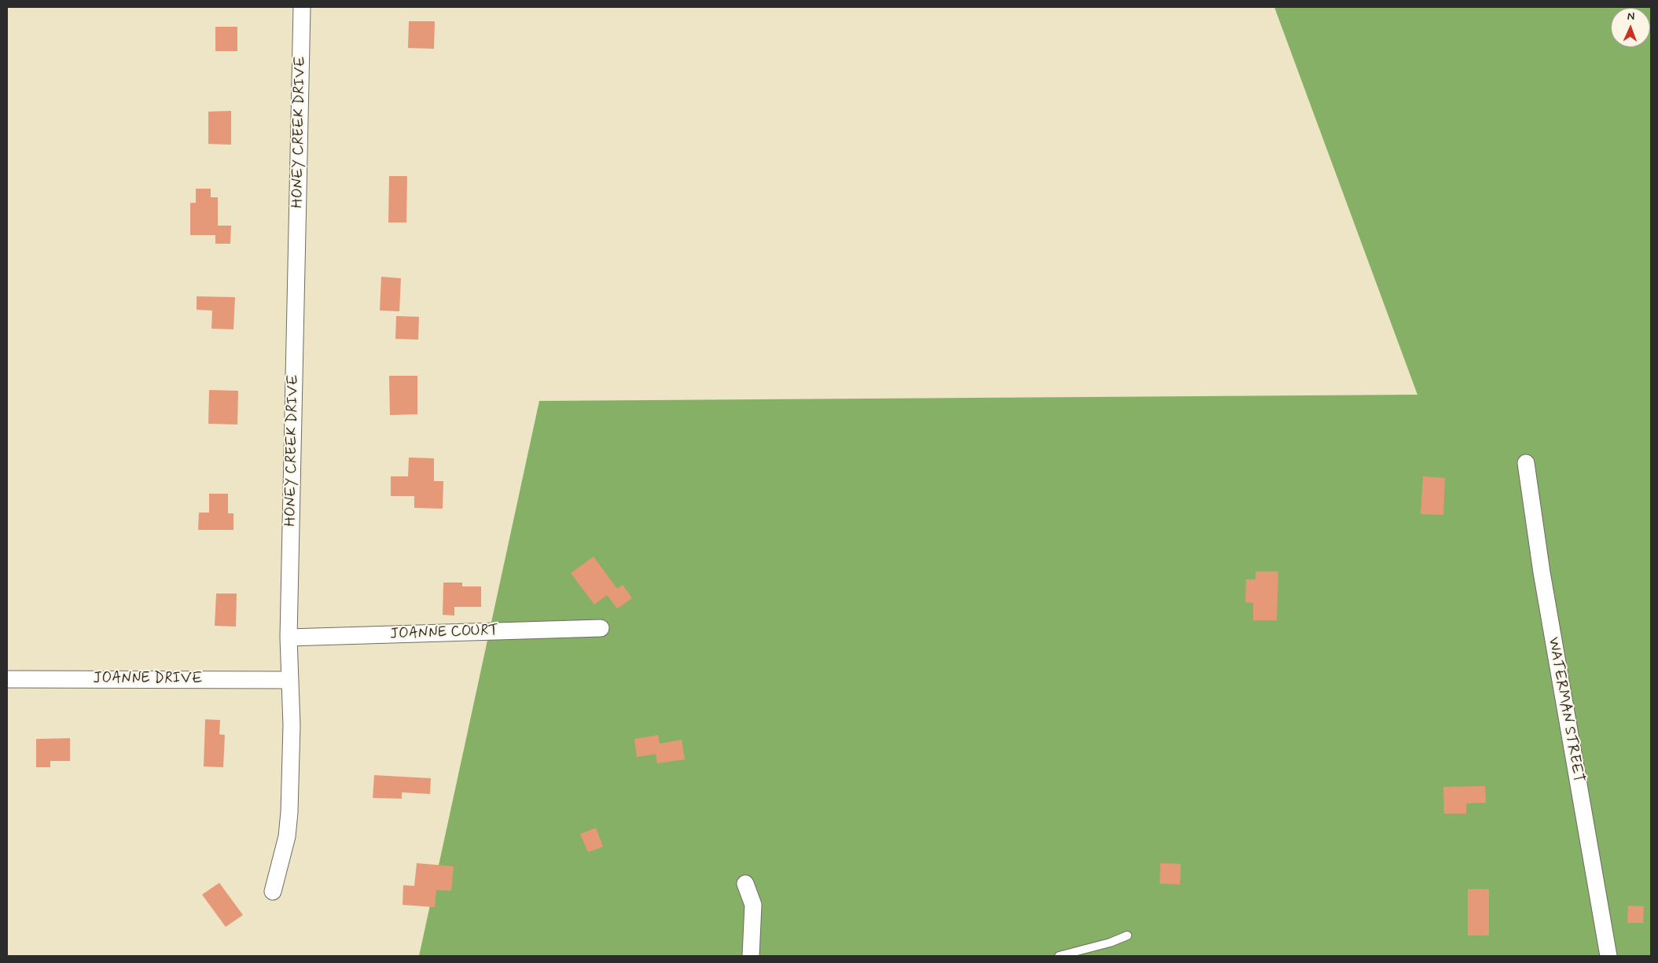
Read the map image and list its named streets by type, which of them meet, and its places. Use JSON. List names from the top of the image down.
{
  "streets": {
    "street": [
      "HONEY CREEK DRIVE",
      "JOANNE COURT",
      "JOANNE DRIVE",
      "WATERMAN STREET"
    ]
  },
  "crossings": [
    ["HONEY CREEK DRIVE", "JOANNE COURT"],
    ["HONEY CREEK DRIVE", "JOANNE DRIVE"]
  ],
  "north": "top"
}
